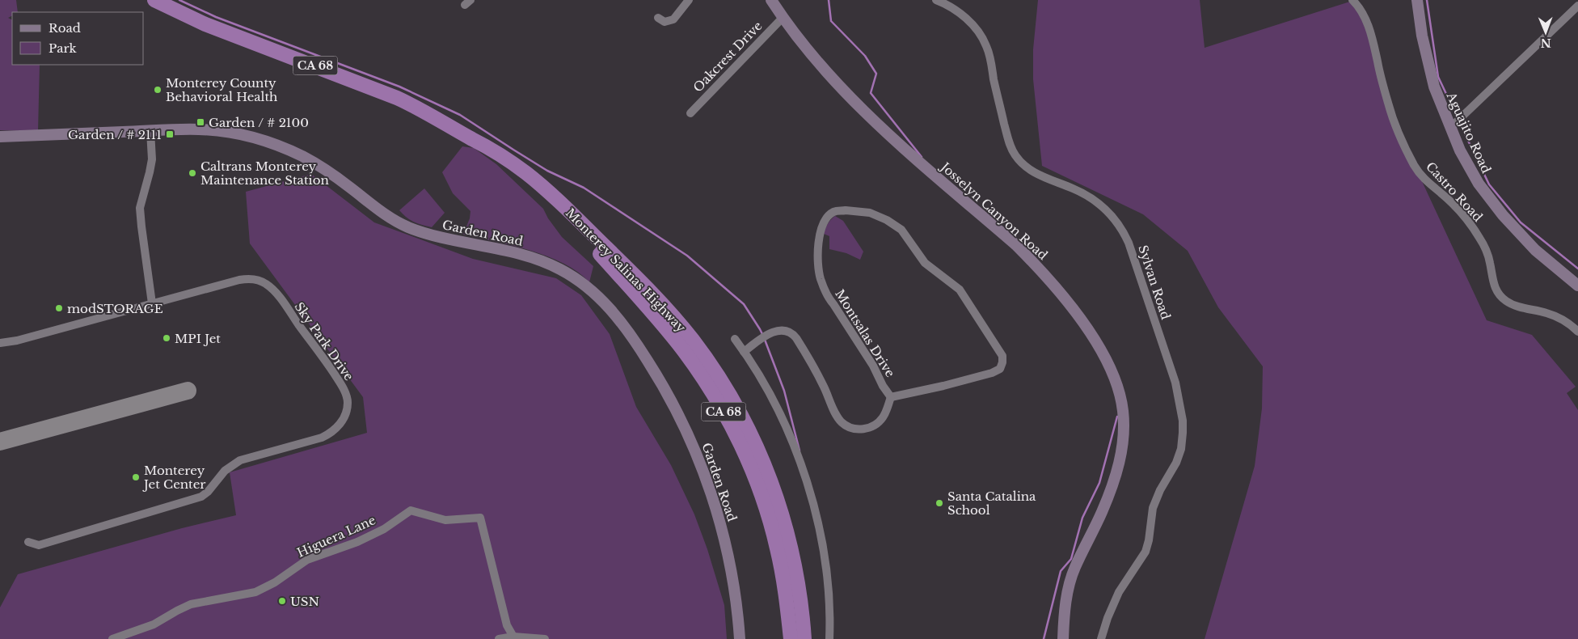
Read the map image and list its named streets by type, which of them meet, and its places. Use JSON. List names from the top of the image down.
{
  "streets": {
    "highway": ["CA 68", "Monterey Salinas Highway"],
    "street": [
      "Oakcrest Drive",
      "Aguajito Road",
      "Castro Road",
      "Josselyn Canyon Road",
      "Garden Road",
      "Sylvan Road",
      "Montsalas Drive",
      "Sky Park Drive",
      "Higuera Lane"
    ]
  },
  "crossings": [
    ["Oakcrest Drive", "Josselyn Canyon Road"]
  ],
  "places": {
    "other": [
      "Monterey County Behavioral Health",
      "Caltrans Monterey Maintenance Station",
      "modSTORAGE",
      "MPI Jet",
      "Monterey Jet Center",
      "Santa Catalina School",
      "USN"
    ],
    "transit": ["Garden / # 2100", "Garden / # 2111"]
  },
  "legend": ["Road", "Park"],
  "north": "bottom"
}
